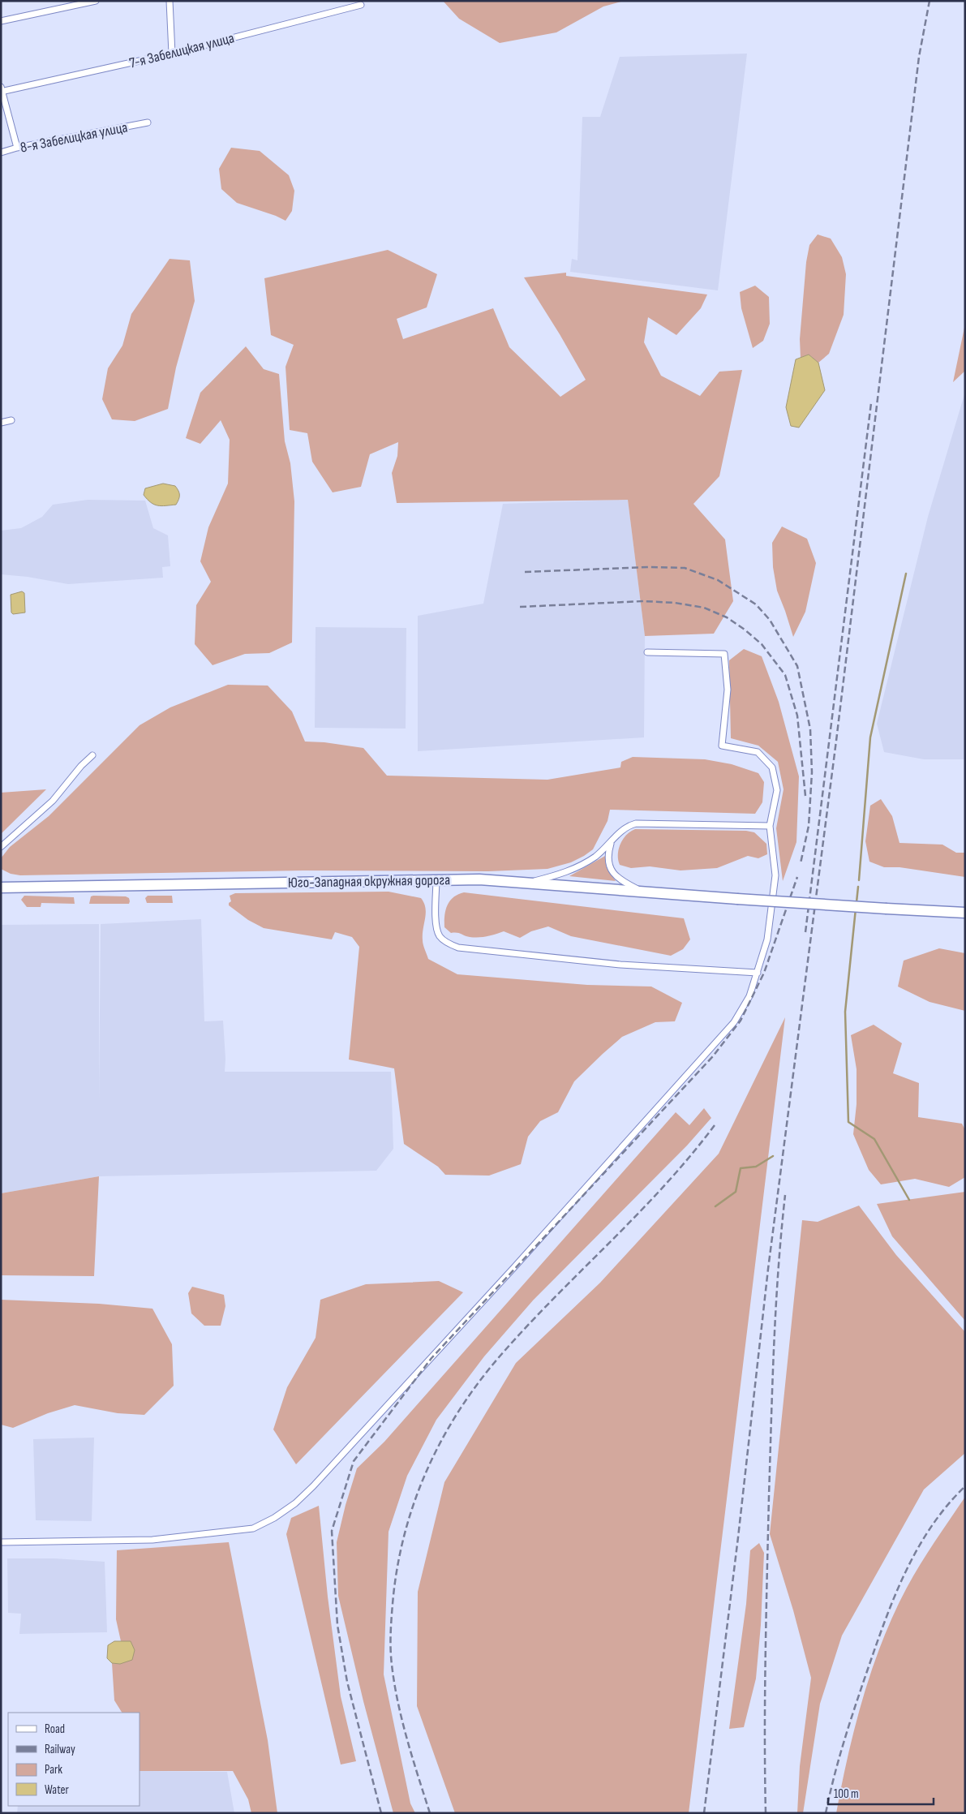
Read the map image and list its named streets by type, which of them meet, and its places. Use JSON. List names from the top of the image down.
{
  "streets": {
    "highway": ["Юго-Западная окружная дорога"],
    "street": ["7-я Забелицкая улица", "8-я Забелицкая улица"]
  },
  "legend": [
    "Road",
    "Railway",
    "Park",
    "Water"
  ],
  "scale_bar": "100 m"
}
